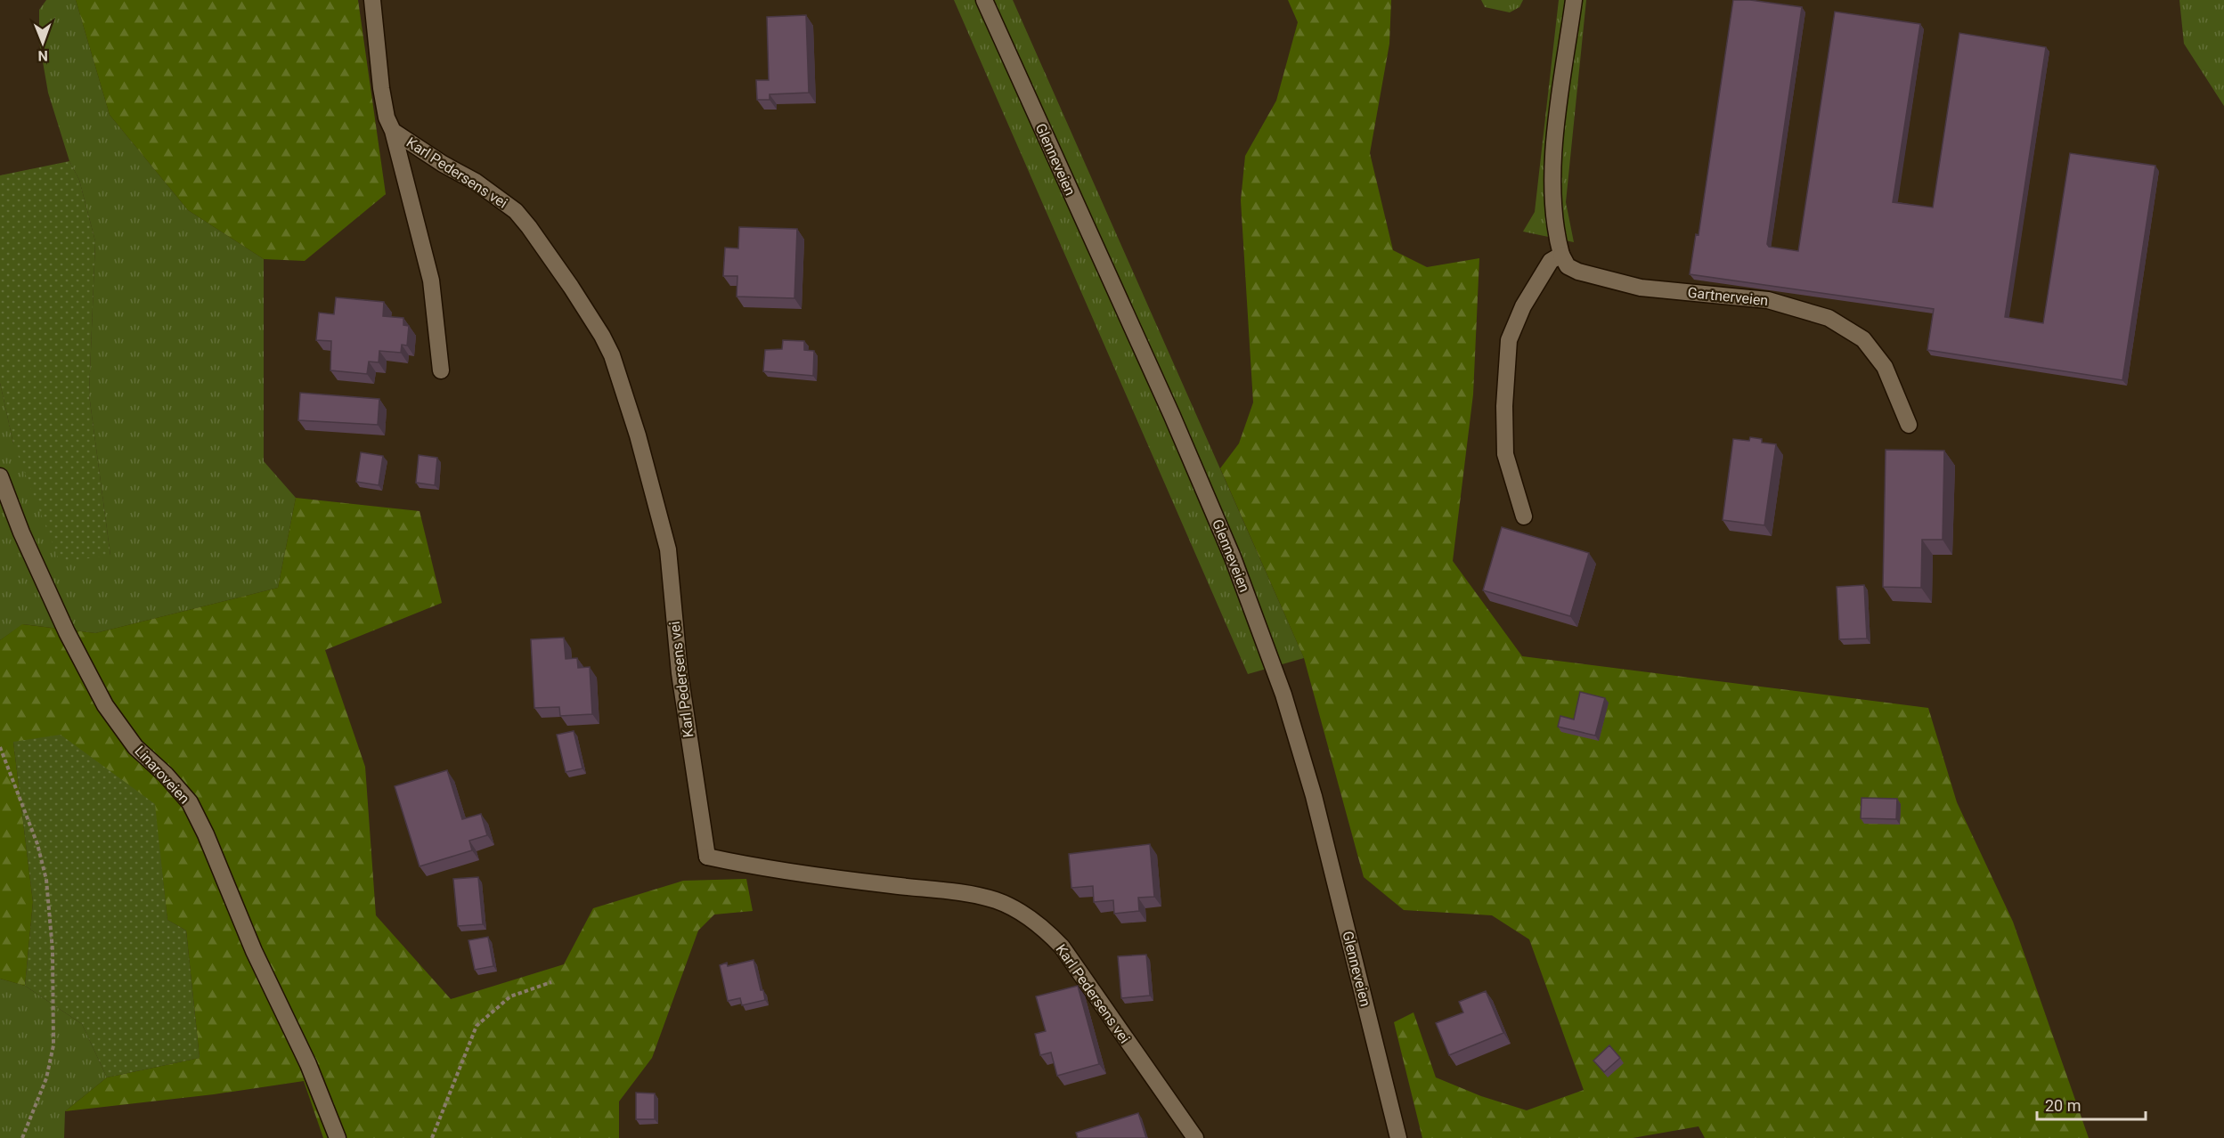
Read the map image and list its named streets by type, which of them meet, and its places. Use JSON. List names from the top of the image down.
{
  "streets": {
    "street": [
      "Glenneveien",
      "Karl Pedersens vei",
      "Gartnerveien",
      "Linaroveien"
    ]
  },
  "scale_bar": "20 m",
  "north": "bottom"
}
